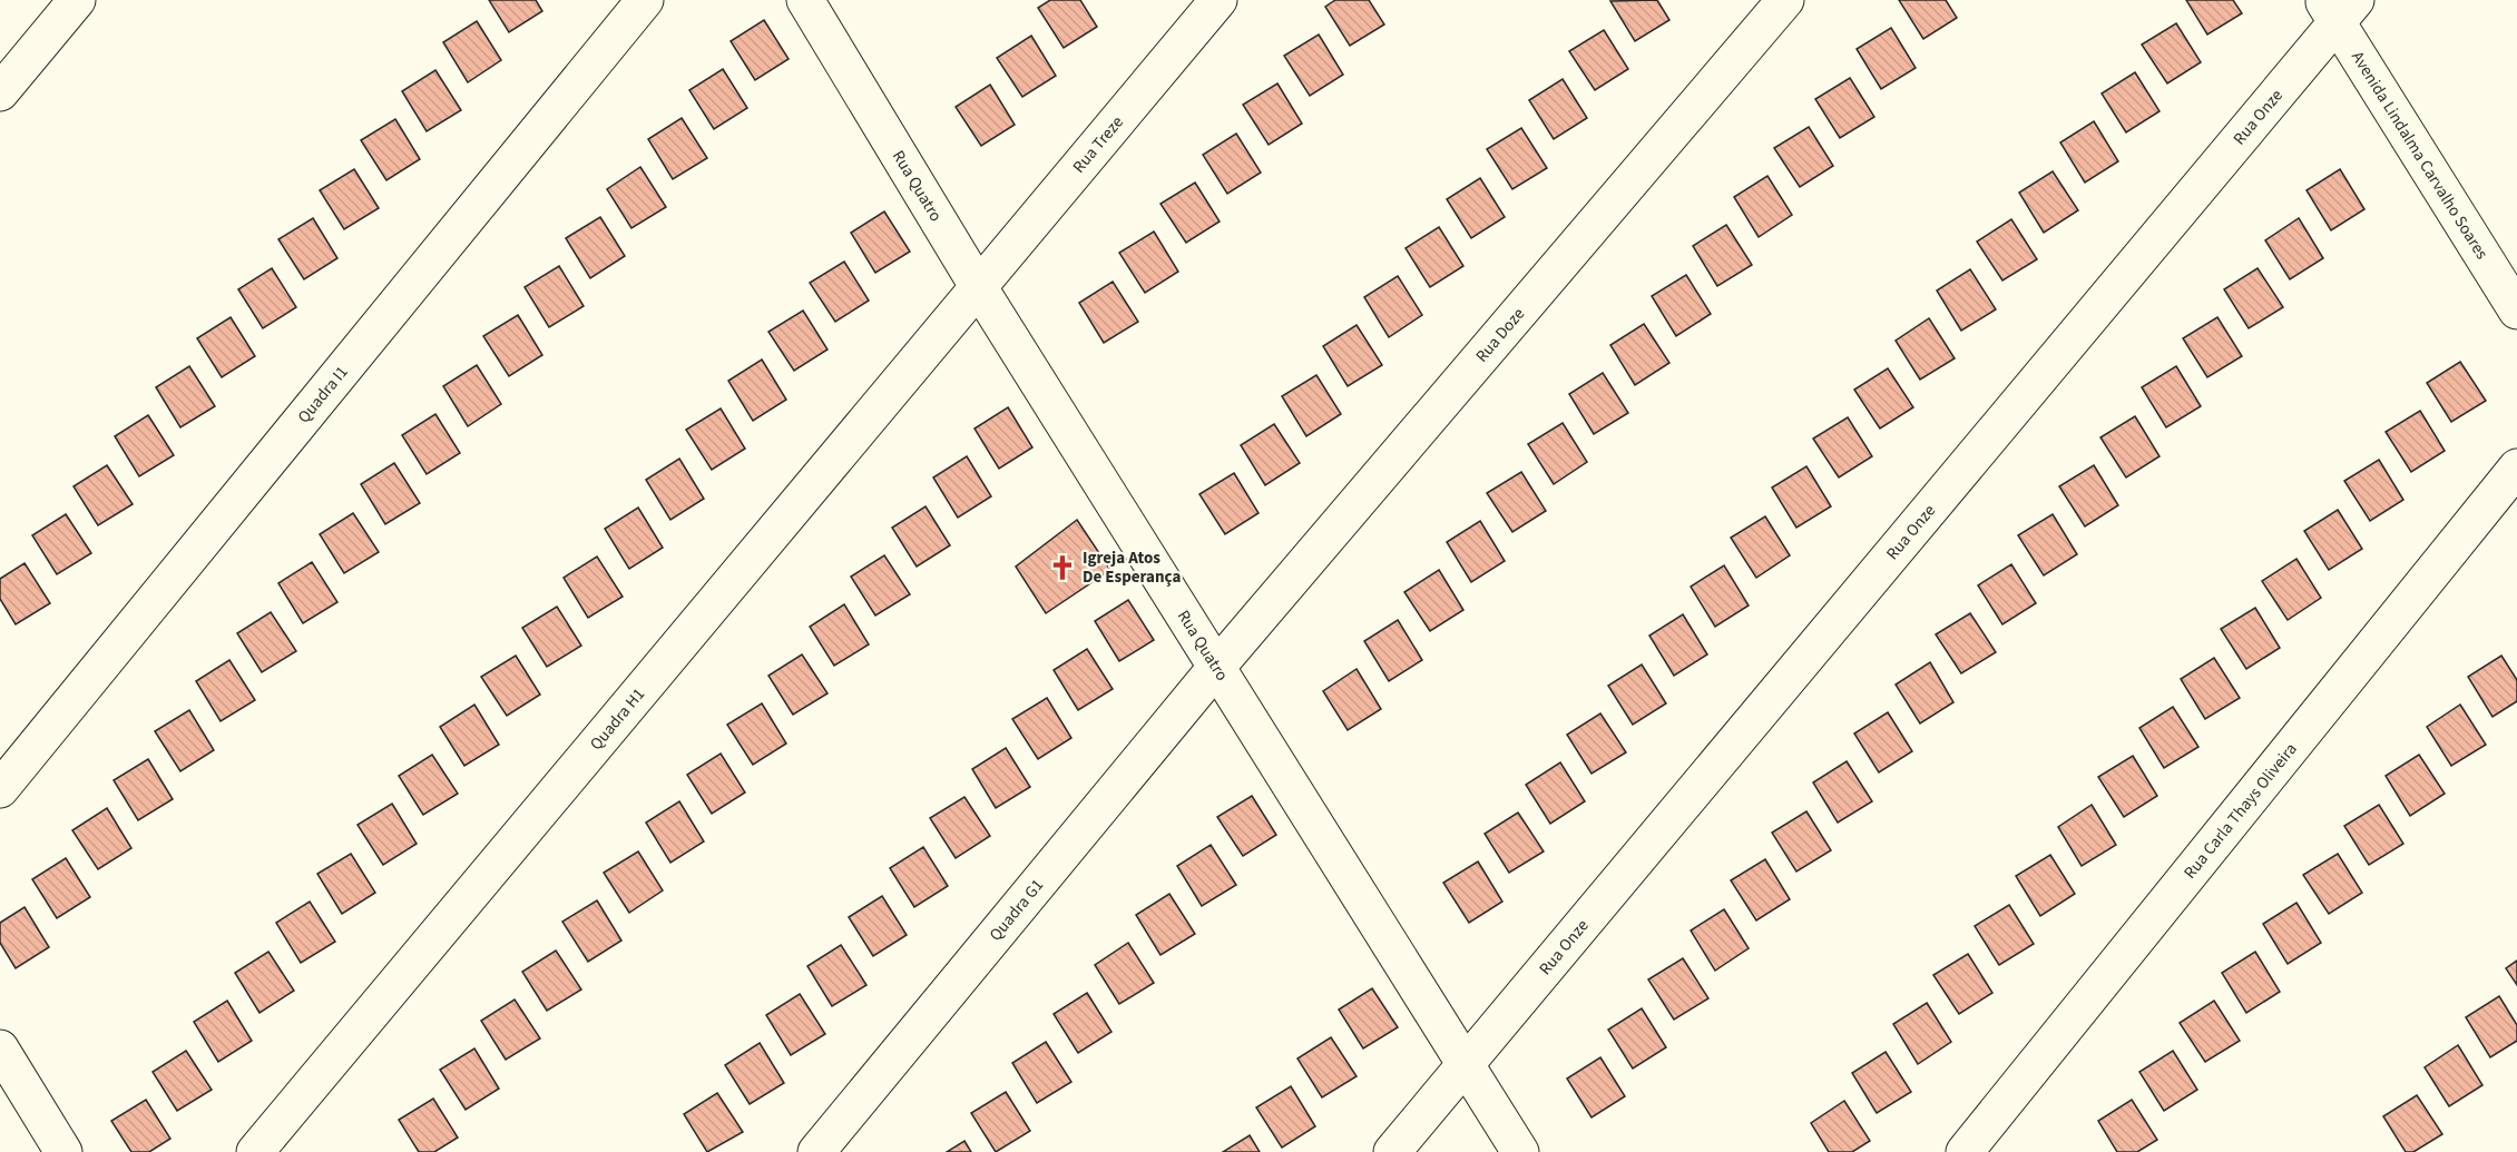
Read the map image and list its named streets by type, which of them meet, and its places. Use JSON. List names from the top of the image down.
{
  "streets": {
    "street": [
      "Rua Onze",
      "Rua Treze",
      "Avenida Lindalma Carvalho Soares",
      "Rua Quatro",
      "Rua Doze",
      "Quadra I1",
      "Quadra H1",
      "Rua Carla Thays Oliveira",
      "Quadra G1"
    ]
  },
  "crossings": [
    ["Rua Onze", "Avenida Lindalma Carvalho Soares"],
    ["Rua Onze", "Rua Quatro"],
    ["Rua Treze", "Rua Quatro"],
    ["Rua Treze", "Quadra H1"],
    ["Rua Quatro", "Rua Doze"],
    ["Rua Quatro", "Quadra H1"],
    ["Rua Quatro", "Quadra G1"],
    ["Rua Doze", "Quadra G1"]
  ],
  "places": {
    "church": ["Igreja Atos De Esperança"]
  }
}
